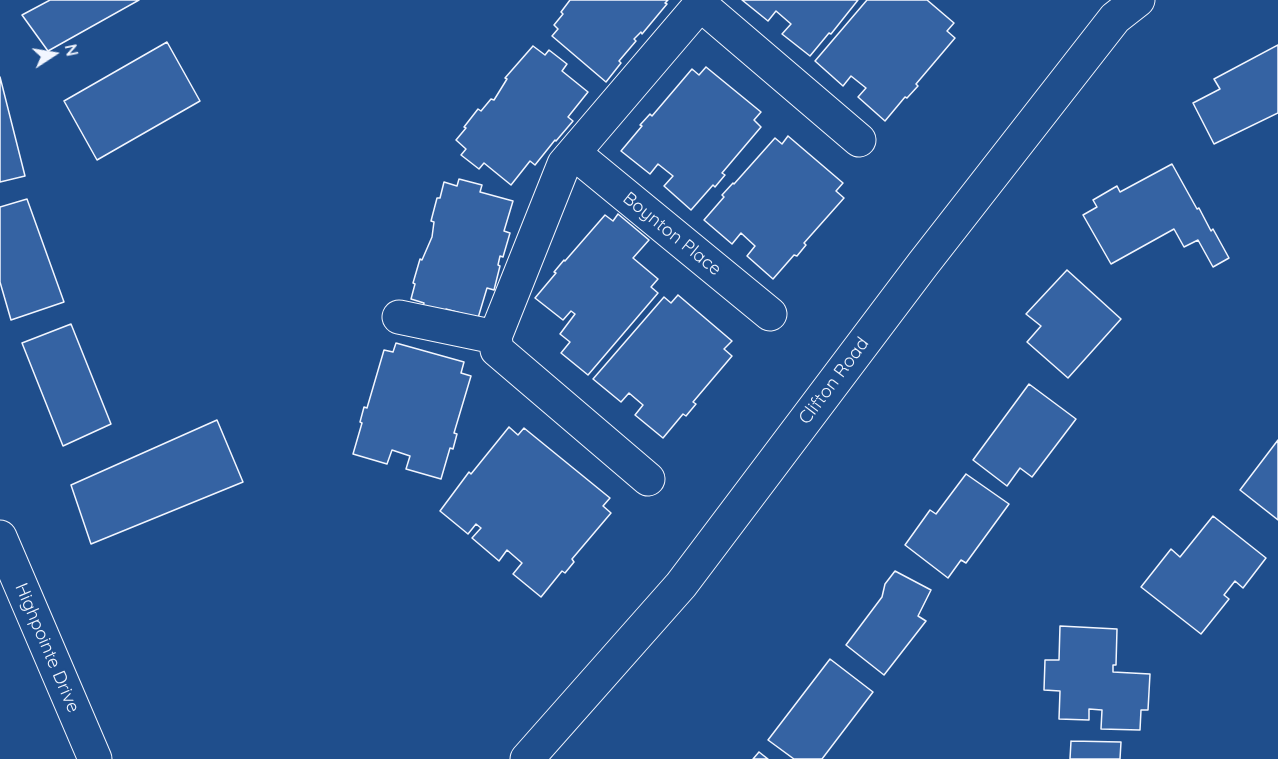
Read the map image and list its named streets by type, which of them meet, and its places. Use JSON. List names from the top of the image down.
{
  "streets": {
    "main road": ["Boynton Place", "Clifton Road", "Highpointe Drive"]
  },
  "north": "right"
}
